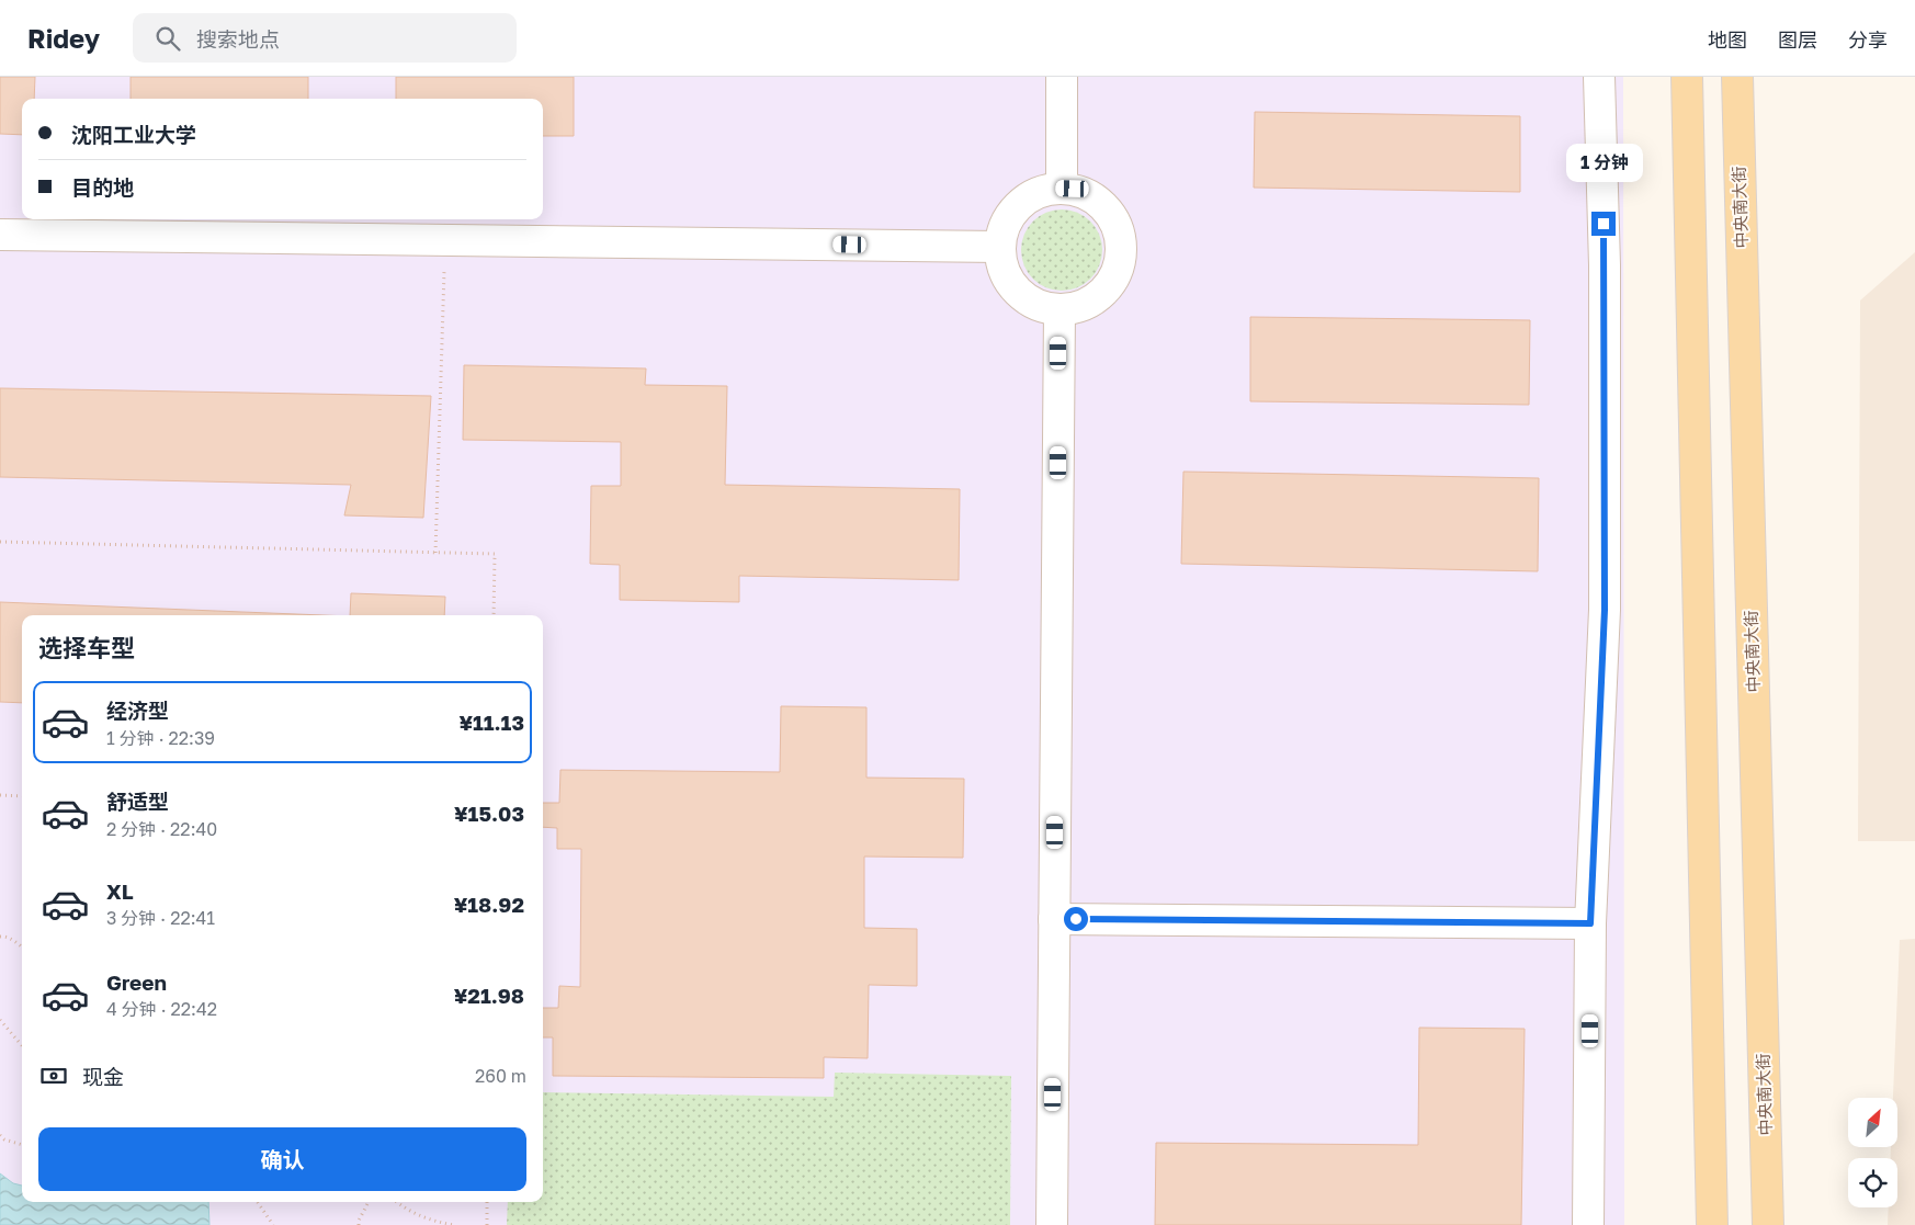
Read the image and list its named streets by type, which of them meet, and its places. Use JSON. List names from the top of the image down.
{
  "streets": {
    "main road": ["中央南大街"]
  },
  "north": "top right",
  "page": {
    "header": "Ridey",
    "search": "搜索地点",
    "nav": ["地图", "图层", "分享"],
    "banner": ["沈阳工业大学", "目的地"],
    "bubble": "1 分钟",
    "heading": "选择车型",
    "list": [
      {
        "name": "经济型",
        "note": "1 分钟 · 22:39",
        "value": "¥11.13"
      },
      {
        "name": "舒适型",
        "note": "2 分钟 · 22:40",
        "value": "¥15.03"
      },
      {
        "name": "XL",
        "note": "3 分钟 · 22:41",
        "value": "¥18.92"
      },
      {
        "name": "Green",
        "note": "4 分钟 · 22:42",
        "value": "¥21.98"
      }
    ],
    "pay": ["现金", "260 m"],
    "buttons": "确认"
  }
}
